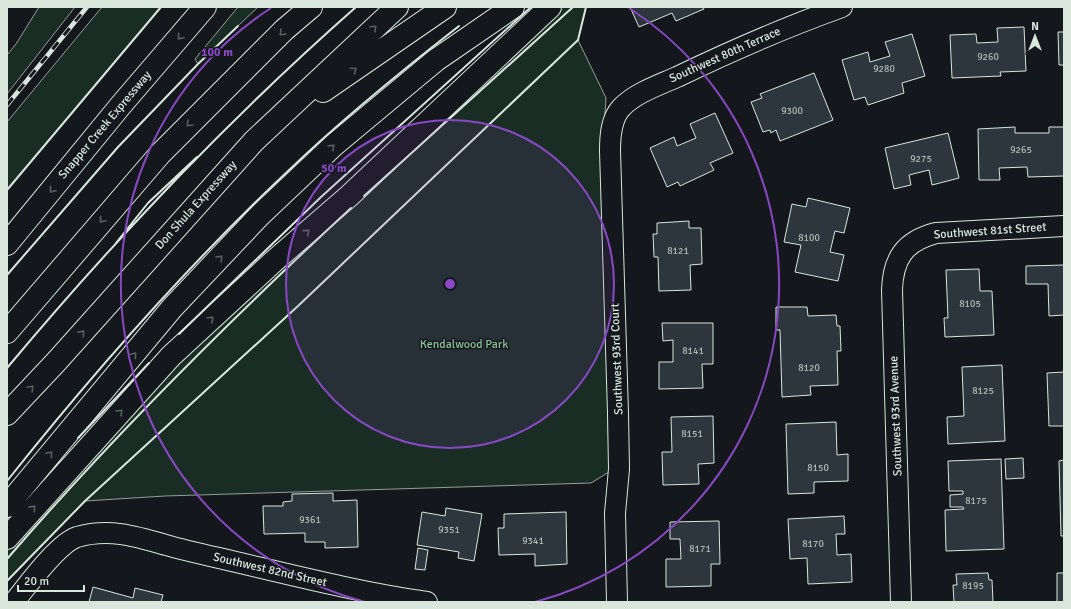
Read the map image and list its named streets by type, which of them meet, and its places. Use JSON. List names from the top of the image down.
{
  "streets": {
    "highway": ["Snapper Creek Expressway", "Don Shula Expressway"],
    "street": [
      "Southwest 80th Terrace",
      "Southwest 81st Street",
      "Southwest 93rd Court",
      "Southwest 93rd Avenue",
      "Southwest 82nd Street"
    ]
  },
  "crossings": [
    ["Southwest 80th Terrace", "Southwest 93rd Court"],
    ["Southwest 81st Street", "Southwest 93rd Avenue"]
  ],
  "parks": ["Kendalwood Park"],
  "house_numbers": [
    "9260",
    "9280",
    "9300",
    "9265",
    "9275",
    "8100",
    "8121",
    "8105",
    "8141",
    "8120",
    "8125",
    "8151",
    "8150",
    "8175",
    "9361",
    "9351",
    "9341",
    "8170",
    "8171",
    "8195"
  ],
  "scale_bar": "20 m",
  "north": "top",
  "rings": ["100 m", "50 m"]
}
